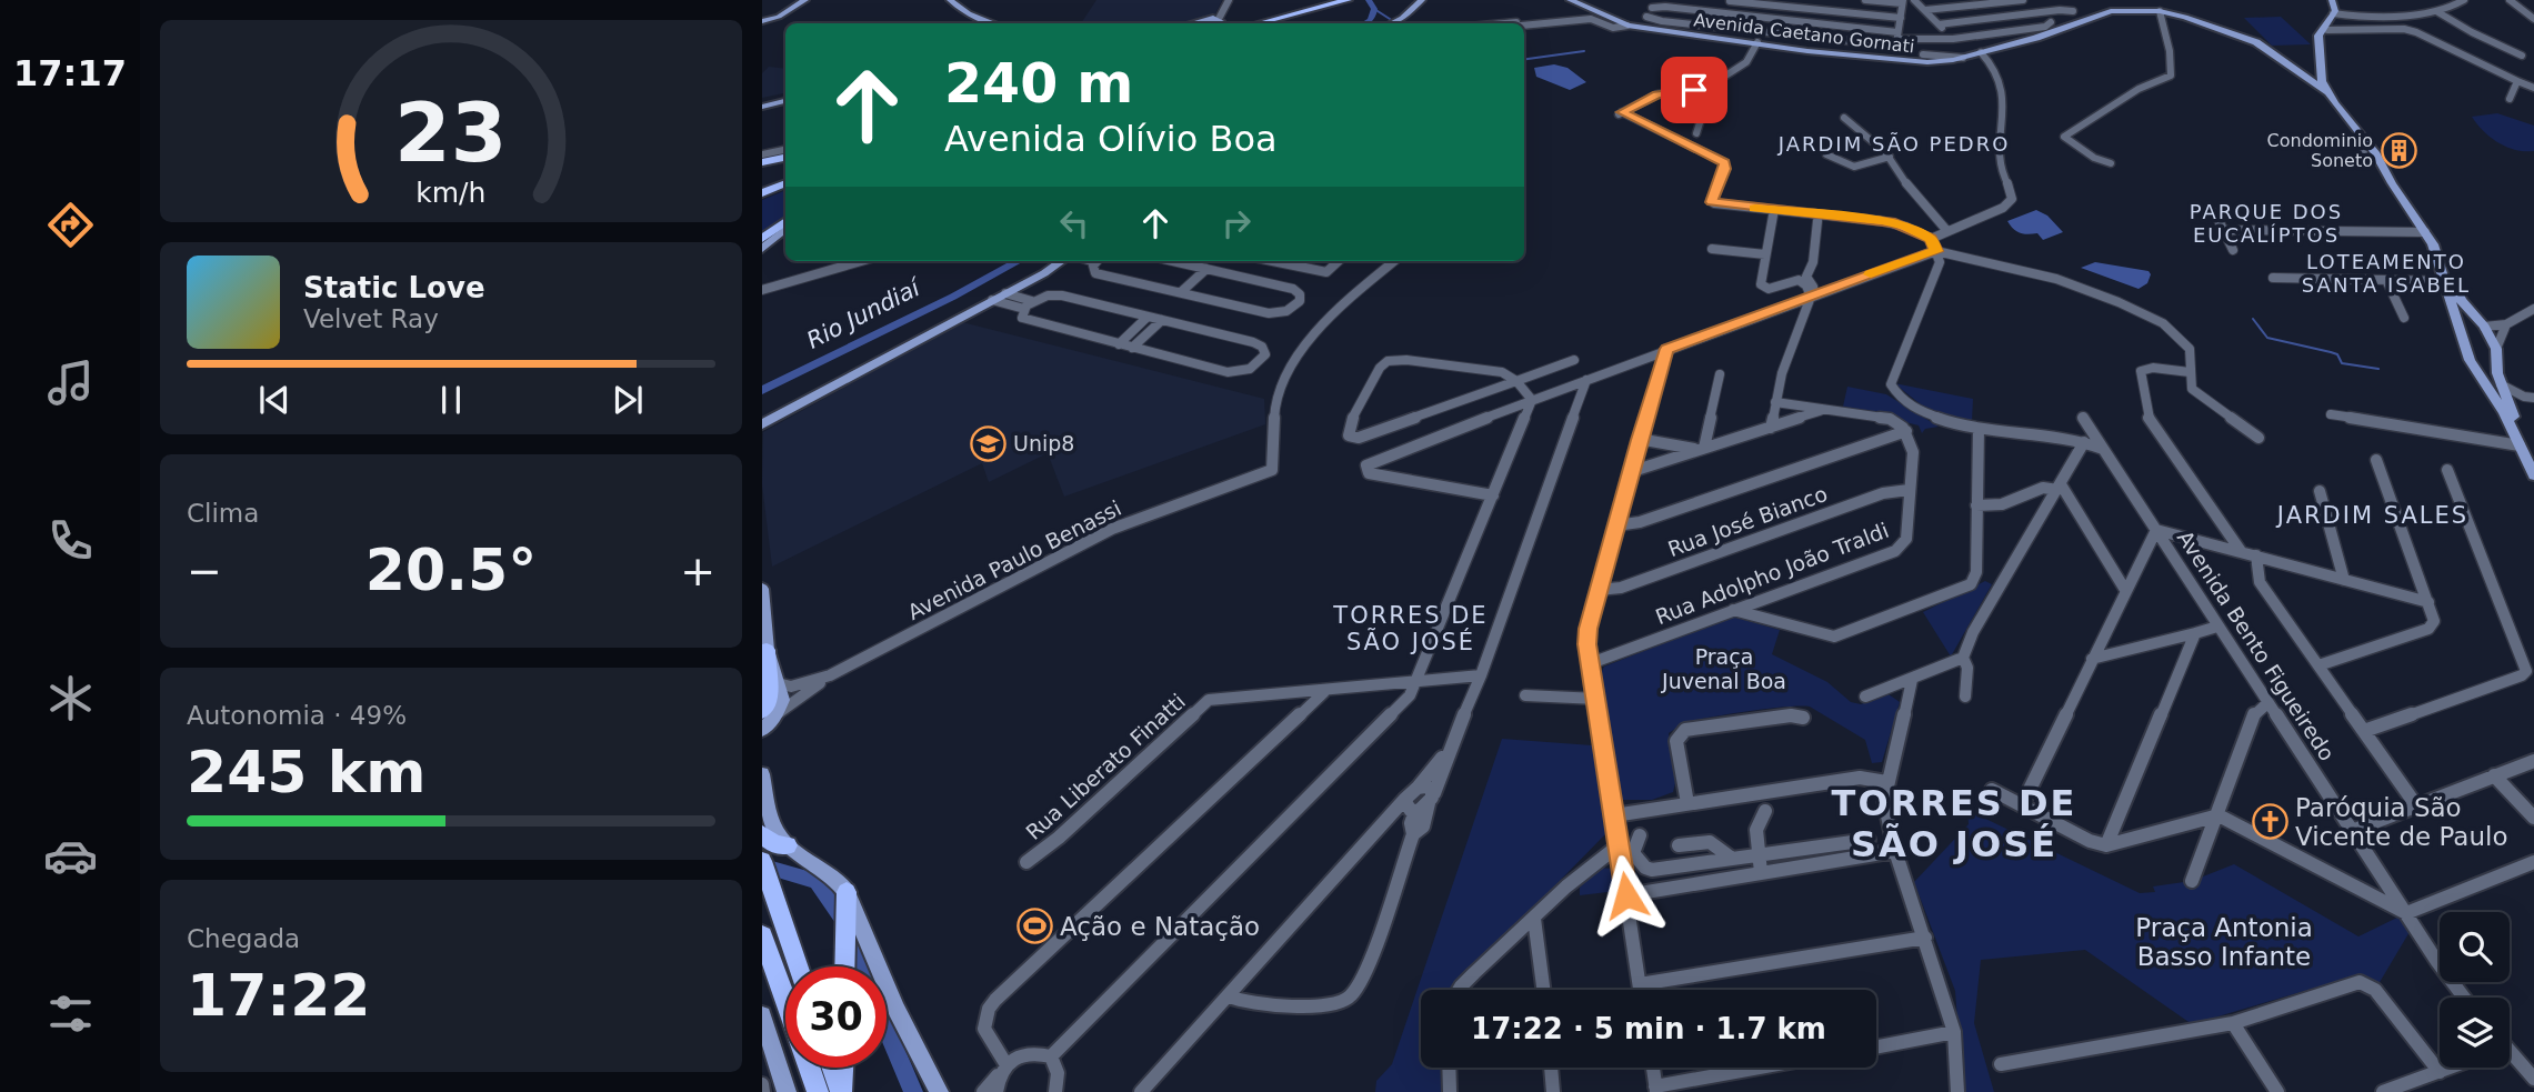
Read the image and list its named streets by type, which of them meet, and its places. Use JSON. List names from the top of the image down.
{
  "streets": {
    "main road": ["Avenida Caetano Gornati"],
    "street": [
      "Rua José Bianco",
      "Avenida Paulo Benassi",
      "Rua Adolpho João Traldi",
      "Avenida Bento Figueiredo",
      "Rua Liberato Finatti"
    ]
  },
  "crossings": [
    ["Rua José Bianco", "Rua Adolpho João Traldi"]
  ],
  "districts": [
    "JARDIM SÃO PEDRO",
    "PARQUE DOS EUCALÍPTOS",
    "LOTEAMENTO SANTA ISABEL",
    "JARDIM SALES",
    "TORRES DE SÃO JOSÉ",
    "TORRES DE SÃO JOSÉ"
  ],
  "water": ["Rio Jundiaí"],
  "parks": ["Praça Juvenal Boa", "Praça Antonia Basso Infante"],
  "places": {
    "building": ["Condominio Soneto"],
    "school or university": ["Unip8"],
    "church": ["Paróquia São Vicente de Paulo"],
    "sports": ["Ação e Natação"]
  },
  "page": {
    "tabs": "17:17",
    "turn": ["240 m", "Avenida Olívio Boa"],
    "song": ["Static Love", "Velvet Ray"],
    "tile": [
      "Clima",
      ["Autonomia · 49%", "245 km"],
      ["Chegada", "17:22"]
    ],
    "heat": ["−", "20.5°", "+"],
    "limit": "30",
    "trip": "17:22 · 5 min · 1.7 km",
    "gauge": ["23", "km/h"]
  }
}
